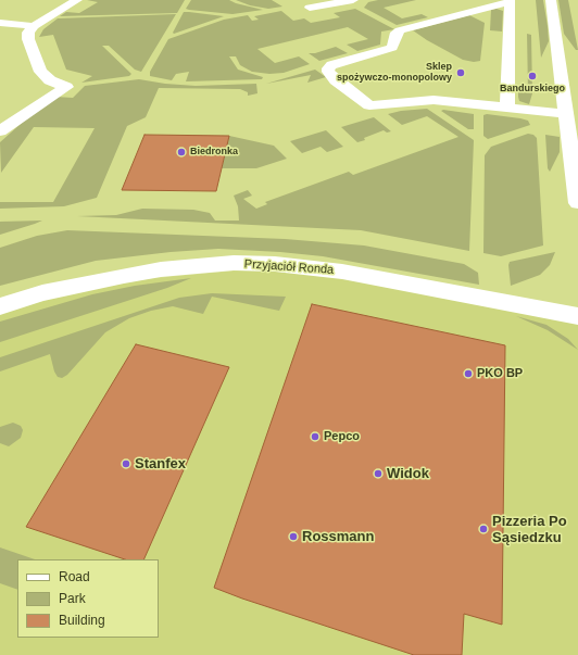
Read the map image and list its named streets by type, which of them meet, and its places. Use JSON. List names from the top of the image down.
{
  "streets": {
    "street": ["Przyjaciół Ronda"]
  },
  "places": [
    "Sklep spożywczo-monopolowy",
    "Bandurskiego",
    "Biedronka",
    "PKO BP",
    "Pepco",
    "Stanfex",
    "Widok",
    "Pizzeria Po Sąsiedzku",
    "Rossmann"
  ],
  "legend": ["Road", "Park", "Building"]
}
